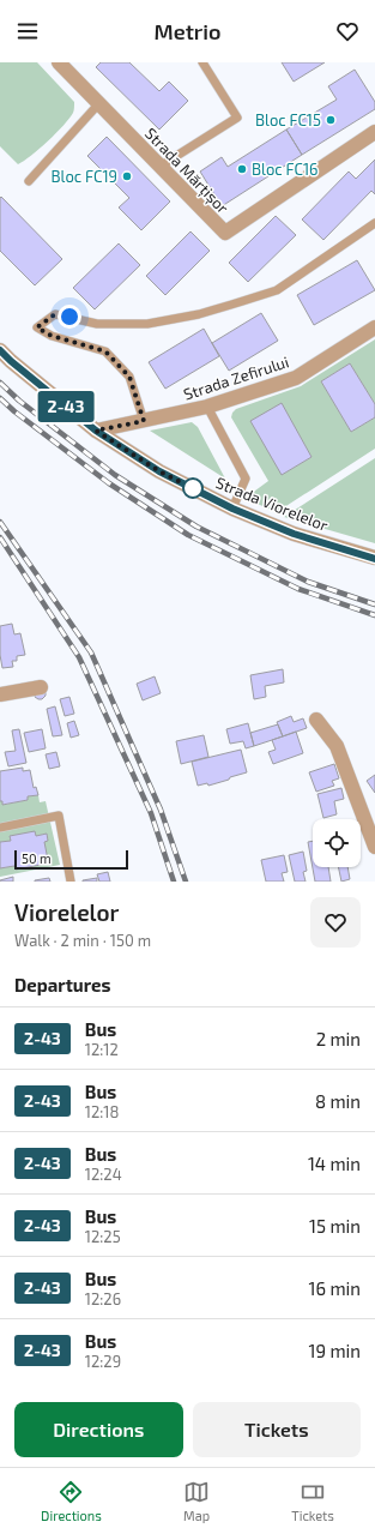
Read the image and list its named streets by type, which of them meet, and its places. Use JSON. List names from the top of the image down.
{
  "streets": {
    "street": ["Strada Mărțișor", "Strada Zefirului", "Strada Viorelelor"]
  },
  "crossings": [
    ["Strada Zefirului", "Strada Viorelelor"]
  ],
  "places": ["Bloc FC15", "Bloc FC16", "Bloc FC19"],
  "lines": ["bus line 2-43"],
  "scale_bar": "50 m",
  "page": {
    "header": "Metrio",
    "on_map": "2-43",
    "scale": "50 m",
    "heading": [
      ["Viorelelor", "Walk · 2 min · 150 m"],
      "Departures"
    ],
    "list": [
      {
        "mark": "2-43",
        "name": "Bus",
        "note": "12:12",
        "value": "2 min"
      },
      {
        "mark": "2-43",
        "name": "Bus",
        "note": "12:18",
        "value": "8 min"
      },
      {
        "mark": "2-43",
        "name": "Bus",
        "note": "12:24",
        "value": "14 min"
      },
      {
        "mark": "2-43",
        "name": "Bus",
        "note": "12:25",
        "value": "15 min"
      },
      {
        "mark": "2-43",
        "name": "Bus",
        "note": "12:26",
        "value": "16 min"
      },
      {
        "mark": "2-43",
        "name": "Bus",
        "note": "12:29",
        "value": "19 min"
      }
    ],
    "buttons": ["Directions", "Tickets"],
    "tabs": ["Directions", "Map", "Tickets"]
  }
}
